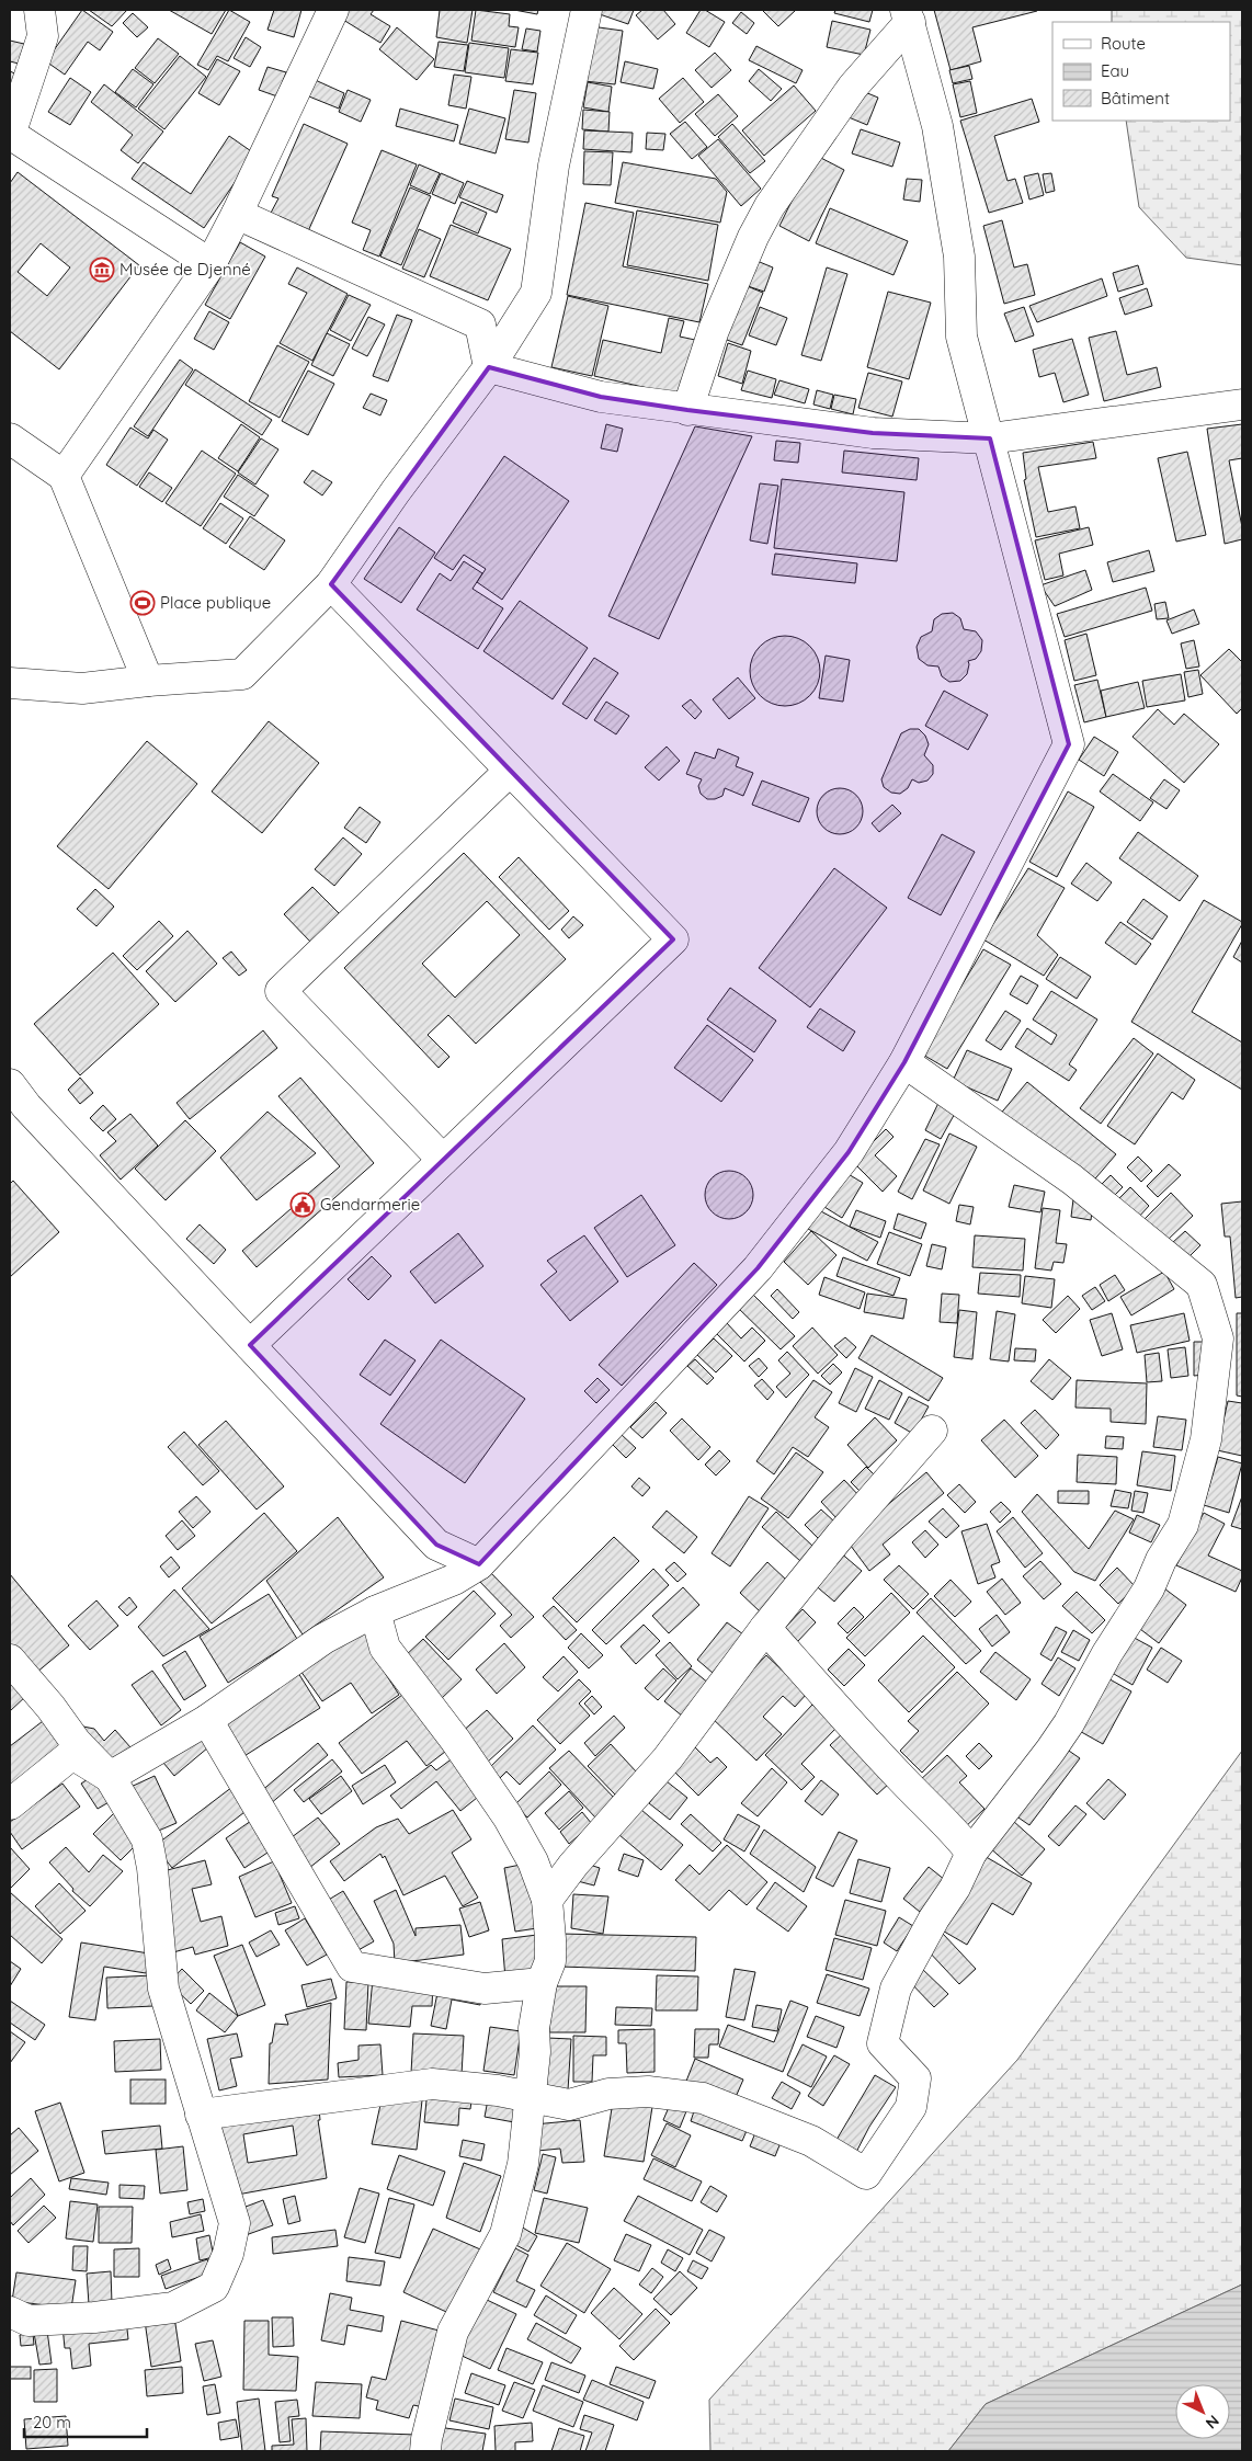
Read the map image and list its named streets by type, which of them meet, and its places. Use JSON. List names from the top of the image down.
{
  "places": {
    "museum": ["Musée de Djenné"],
    "sports": ["Place publique"],
    "public building": ["Gendarmerie"]
  },
  "legend": ["Route", "Eau", "Bâtiment"],
  "scale_bar": "20 m",
  "north": "bottom right"
}
